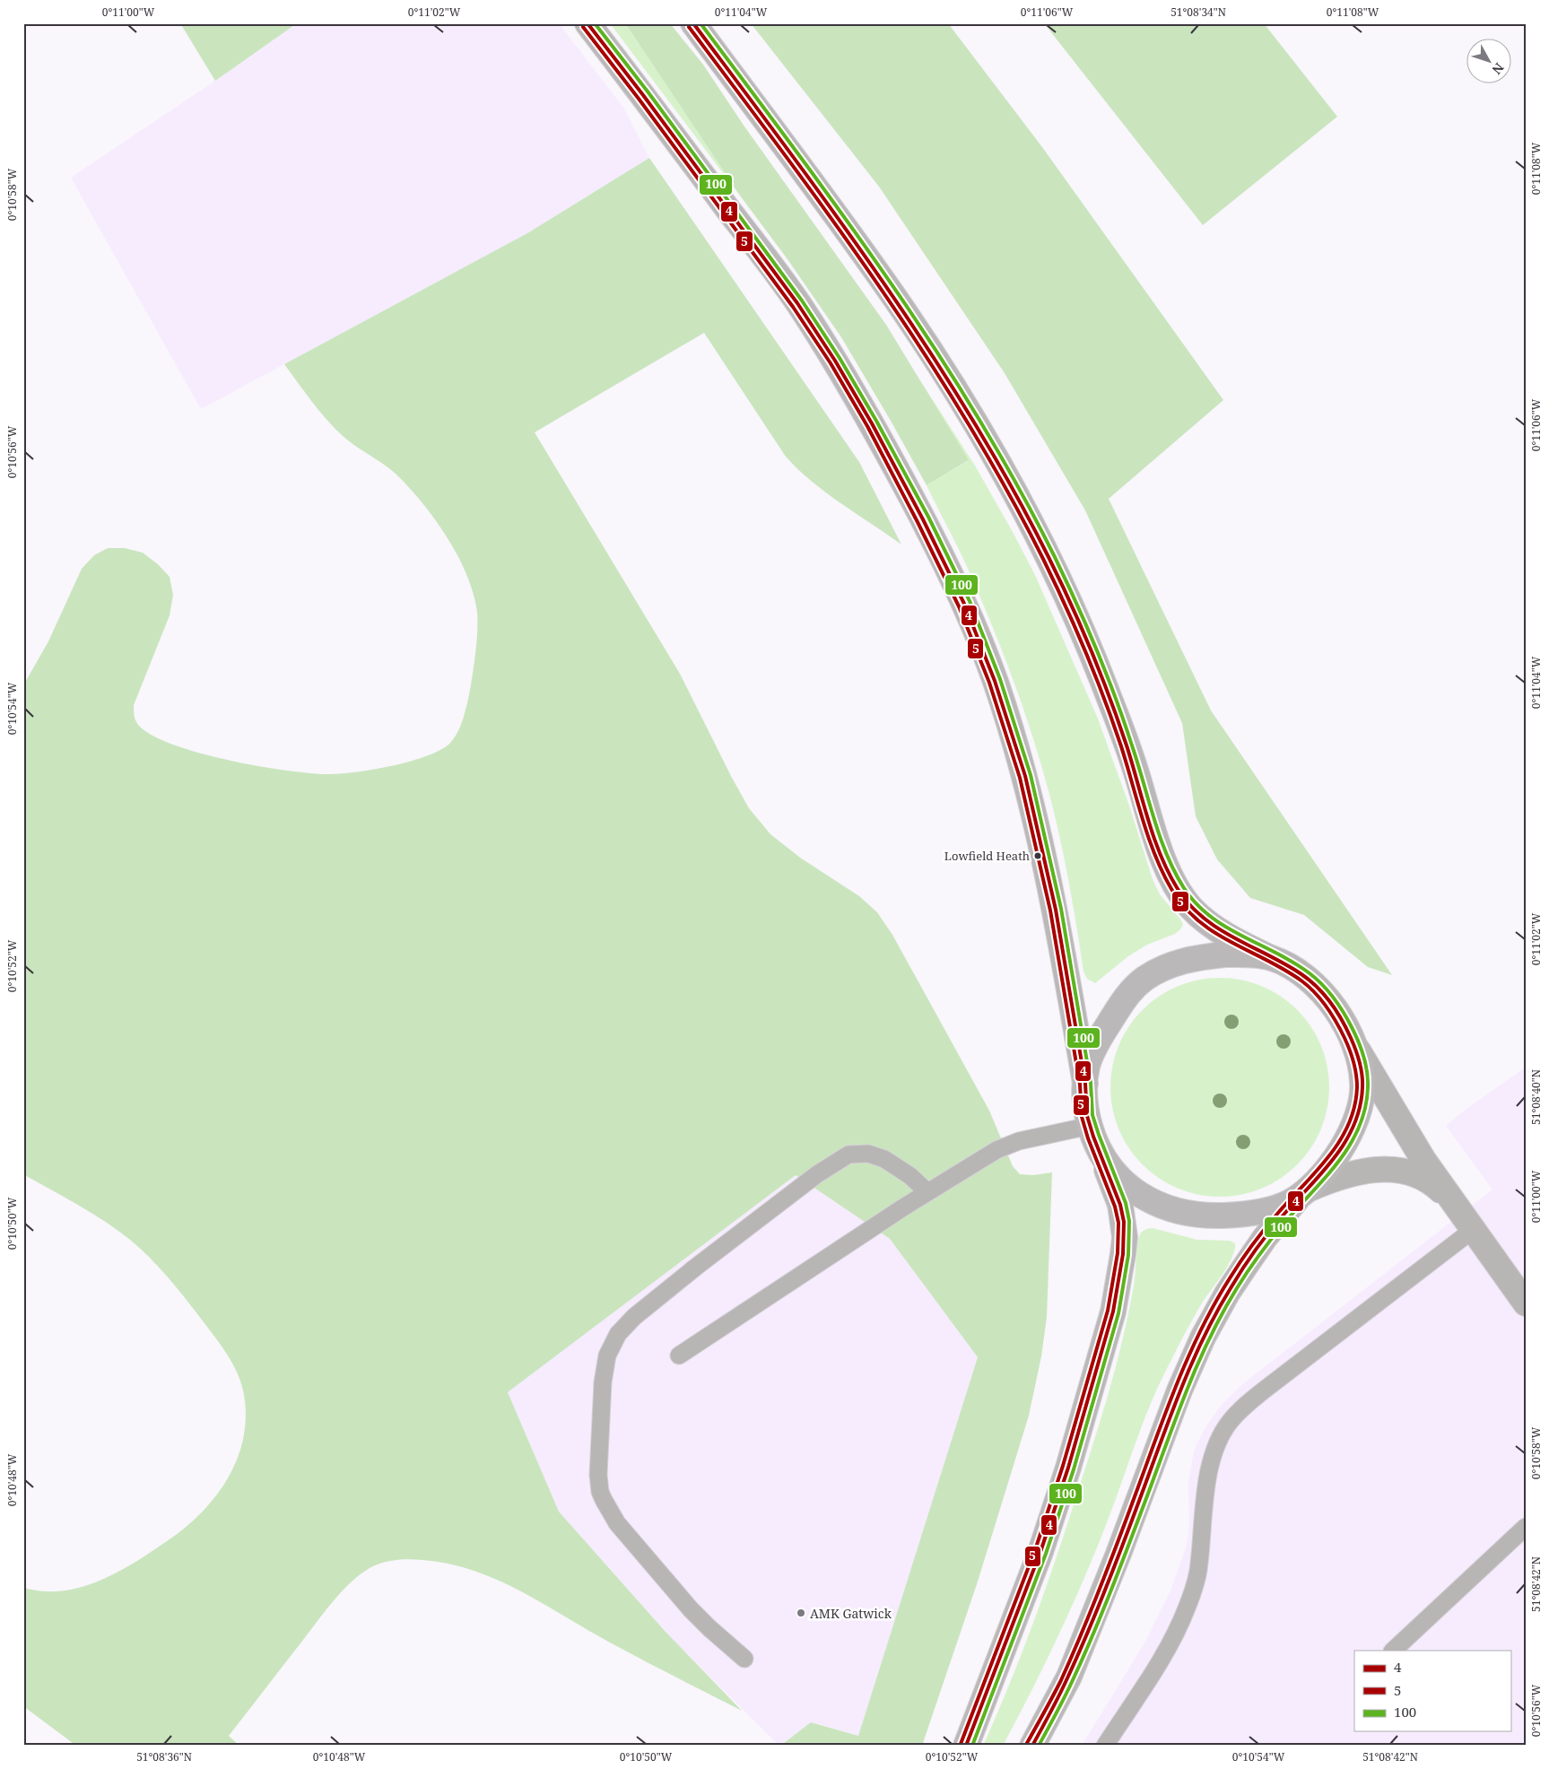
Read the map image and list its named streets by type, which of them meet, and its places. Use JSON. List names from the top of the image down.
{
  "places": ["Lowfield Heath", "AMK Gatwick"],
  "lines": ["transit line 4", "transit line 100", "transit line 5"],
  "legend": ["4", "5", "100"],
  "north": "bottom right",
  "coordinates": [
    "0°11'00\"W",
    "0°11'02\"W",
    "0°11'04\"W",
    "0°11'06\"W",
    "51°08'34\"N",
    "0°11'08\"W",
    "0°10'58\"W",
    "0°10'56\"W",
    "0°10'54\"W",
    "0°10'52\"W",
    "51°08'40\"N",
    "0°10'50\"W",
    "0°10'48\"W",
    "51°08'42\"N",
    "51°08'36\"N"
  ]
}
